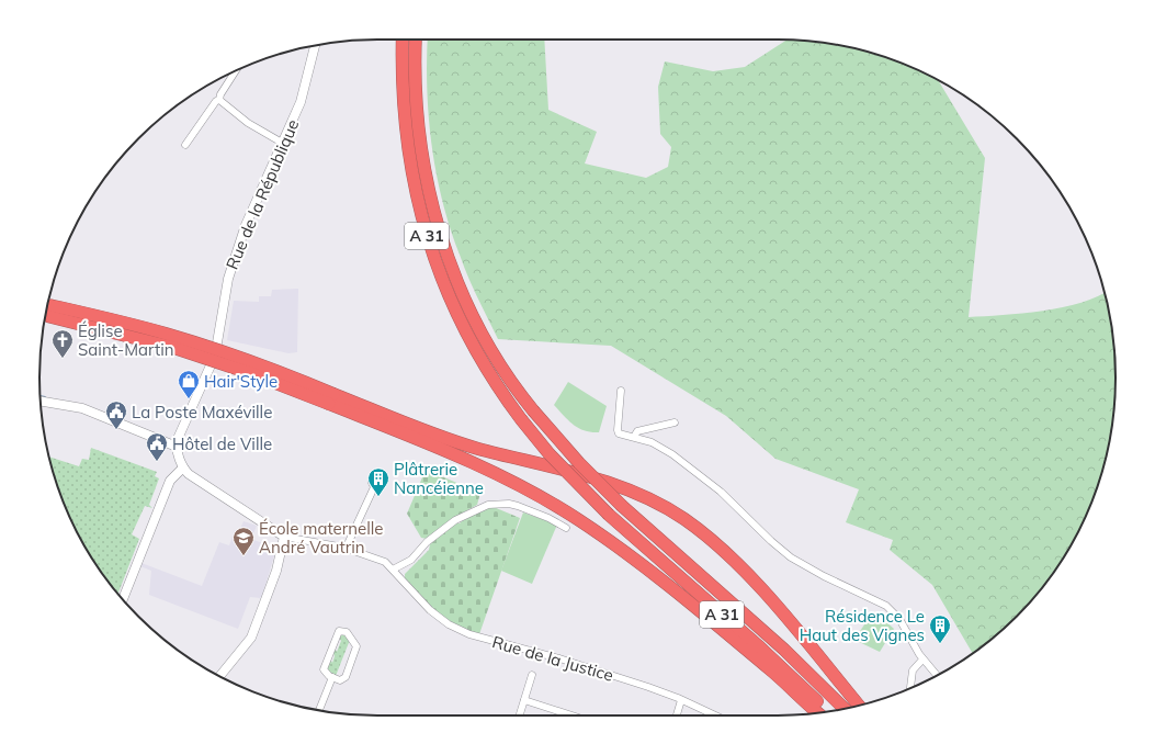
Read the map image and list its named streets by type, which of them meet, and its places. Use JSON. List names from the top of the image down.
{
  "streets": {
    "highway": ["A 31"],
    "street": ["Rue de la République", "Rue de la Justice"]
  },
  "places": {
    "church": ["Église Saint-Martin"],
    "shop": ["Hair'Style"],
    "public building": ["La Poste Maxéville", "Hôtel de Ville"],
    "building": ["Plâtrerie Nancéienne", "Résidence Le Haut des Vignes"],
    "school or university": ["École maternelle André Vautrin"]
  }
}
